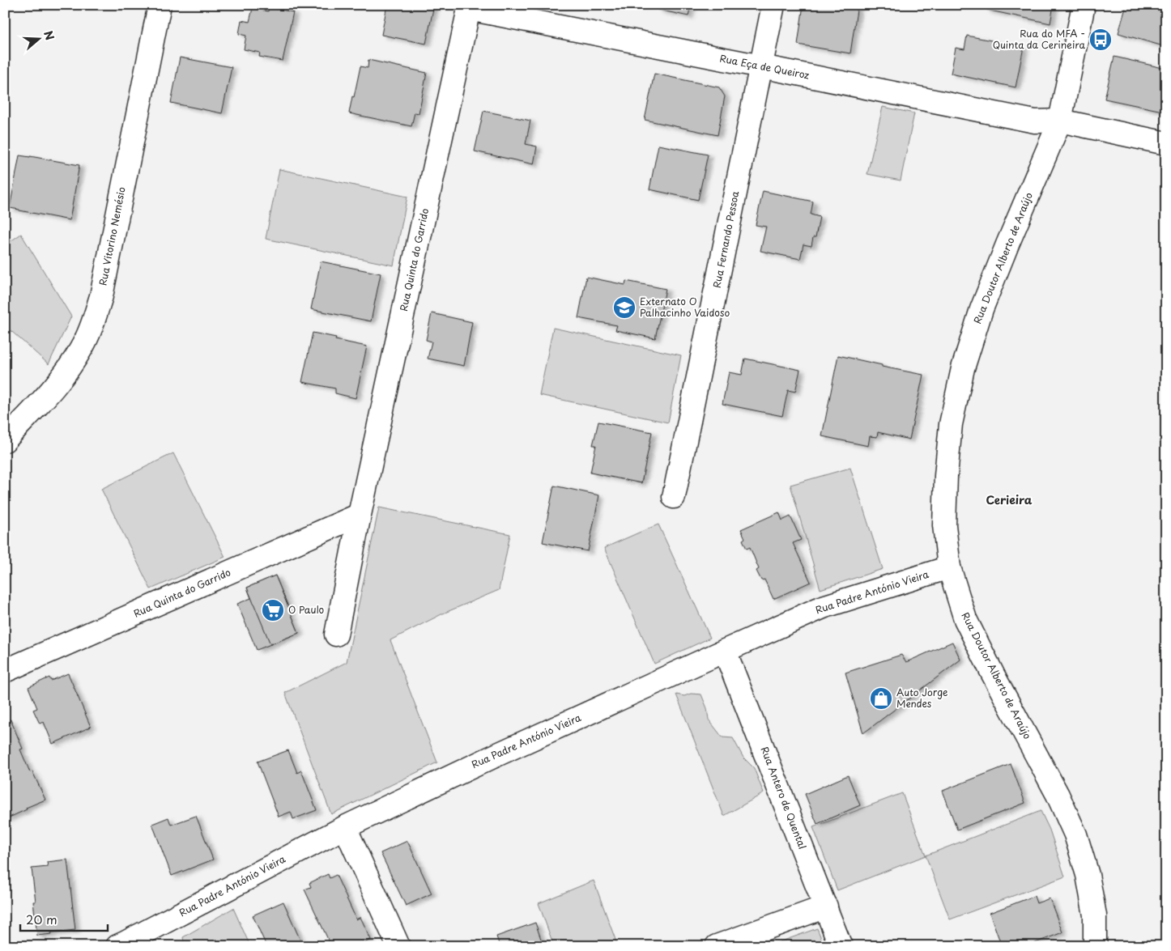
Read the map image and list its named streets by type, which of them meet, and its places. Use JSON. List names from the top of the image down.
{
  "streets": {
    "street": [
      "Rua Eça de Queiroz",
      "Rua Vitorino Nemésio",
      "Rua Fernando Pessoa",
      "Rua Doutor Alberto de Araújo",
      "Rua Quinta do Garrido",
      "Rua Padre António Vieira",
      "Rua Antero de Quental"
    ]
  },
  "crossings": [
    ["Rua Eça de Queiroz", "Rua Fernando Pessoa"],
    ["Rua Eça de Queiroz", "Rua Doutor Alberto de Araújo"],
    ["Rua Eça de Queiroz", "Rua Quinta do Garrido"],
    ["Rua Doutor Alberto de Araújo", "Rua Padre António Vieira"],
    ["Rua Padre António Vieira", "Rua Antero de Quental"]
  ],
  "districts": ["Cerieira"],
  "places": {
    "bus stop": ["Rua do MFA - Quinta da Cerineira"],
    "school or university": ["Externato O Palhacinho Vaidoso"],
    "supermarket": ["O Paulo"],
    "shop": ["Auto Jorge Mendes"]
  },
  "scale_bar": "20 m",
  "north": "right"
}
